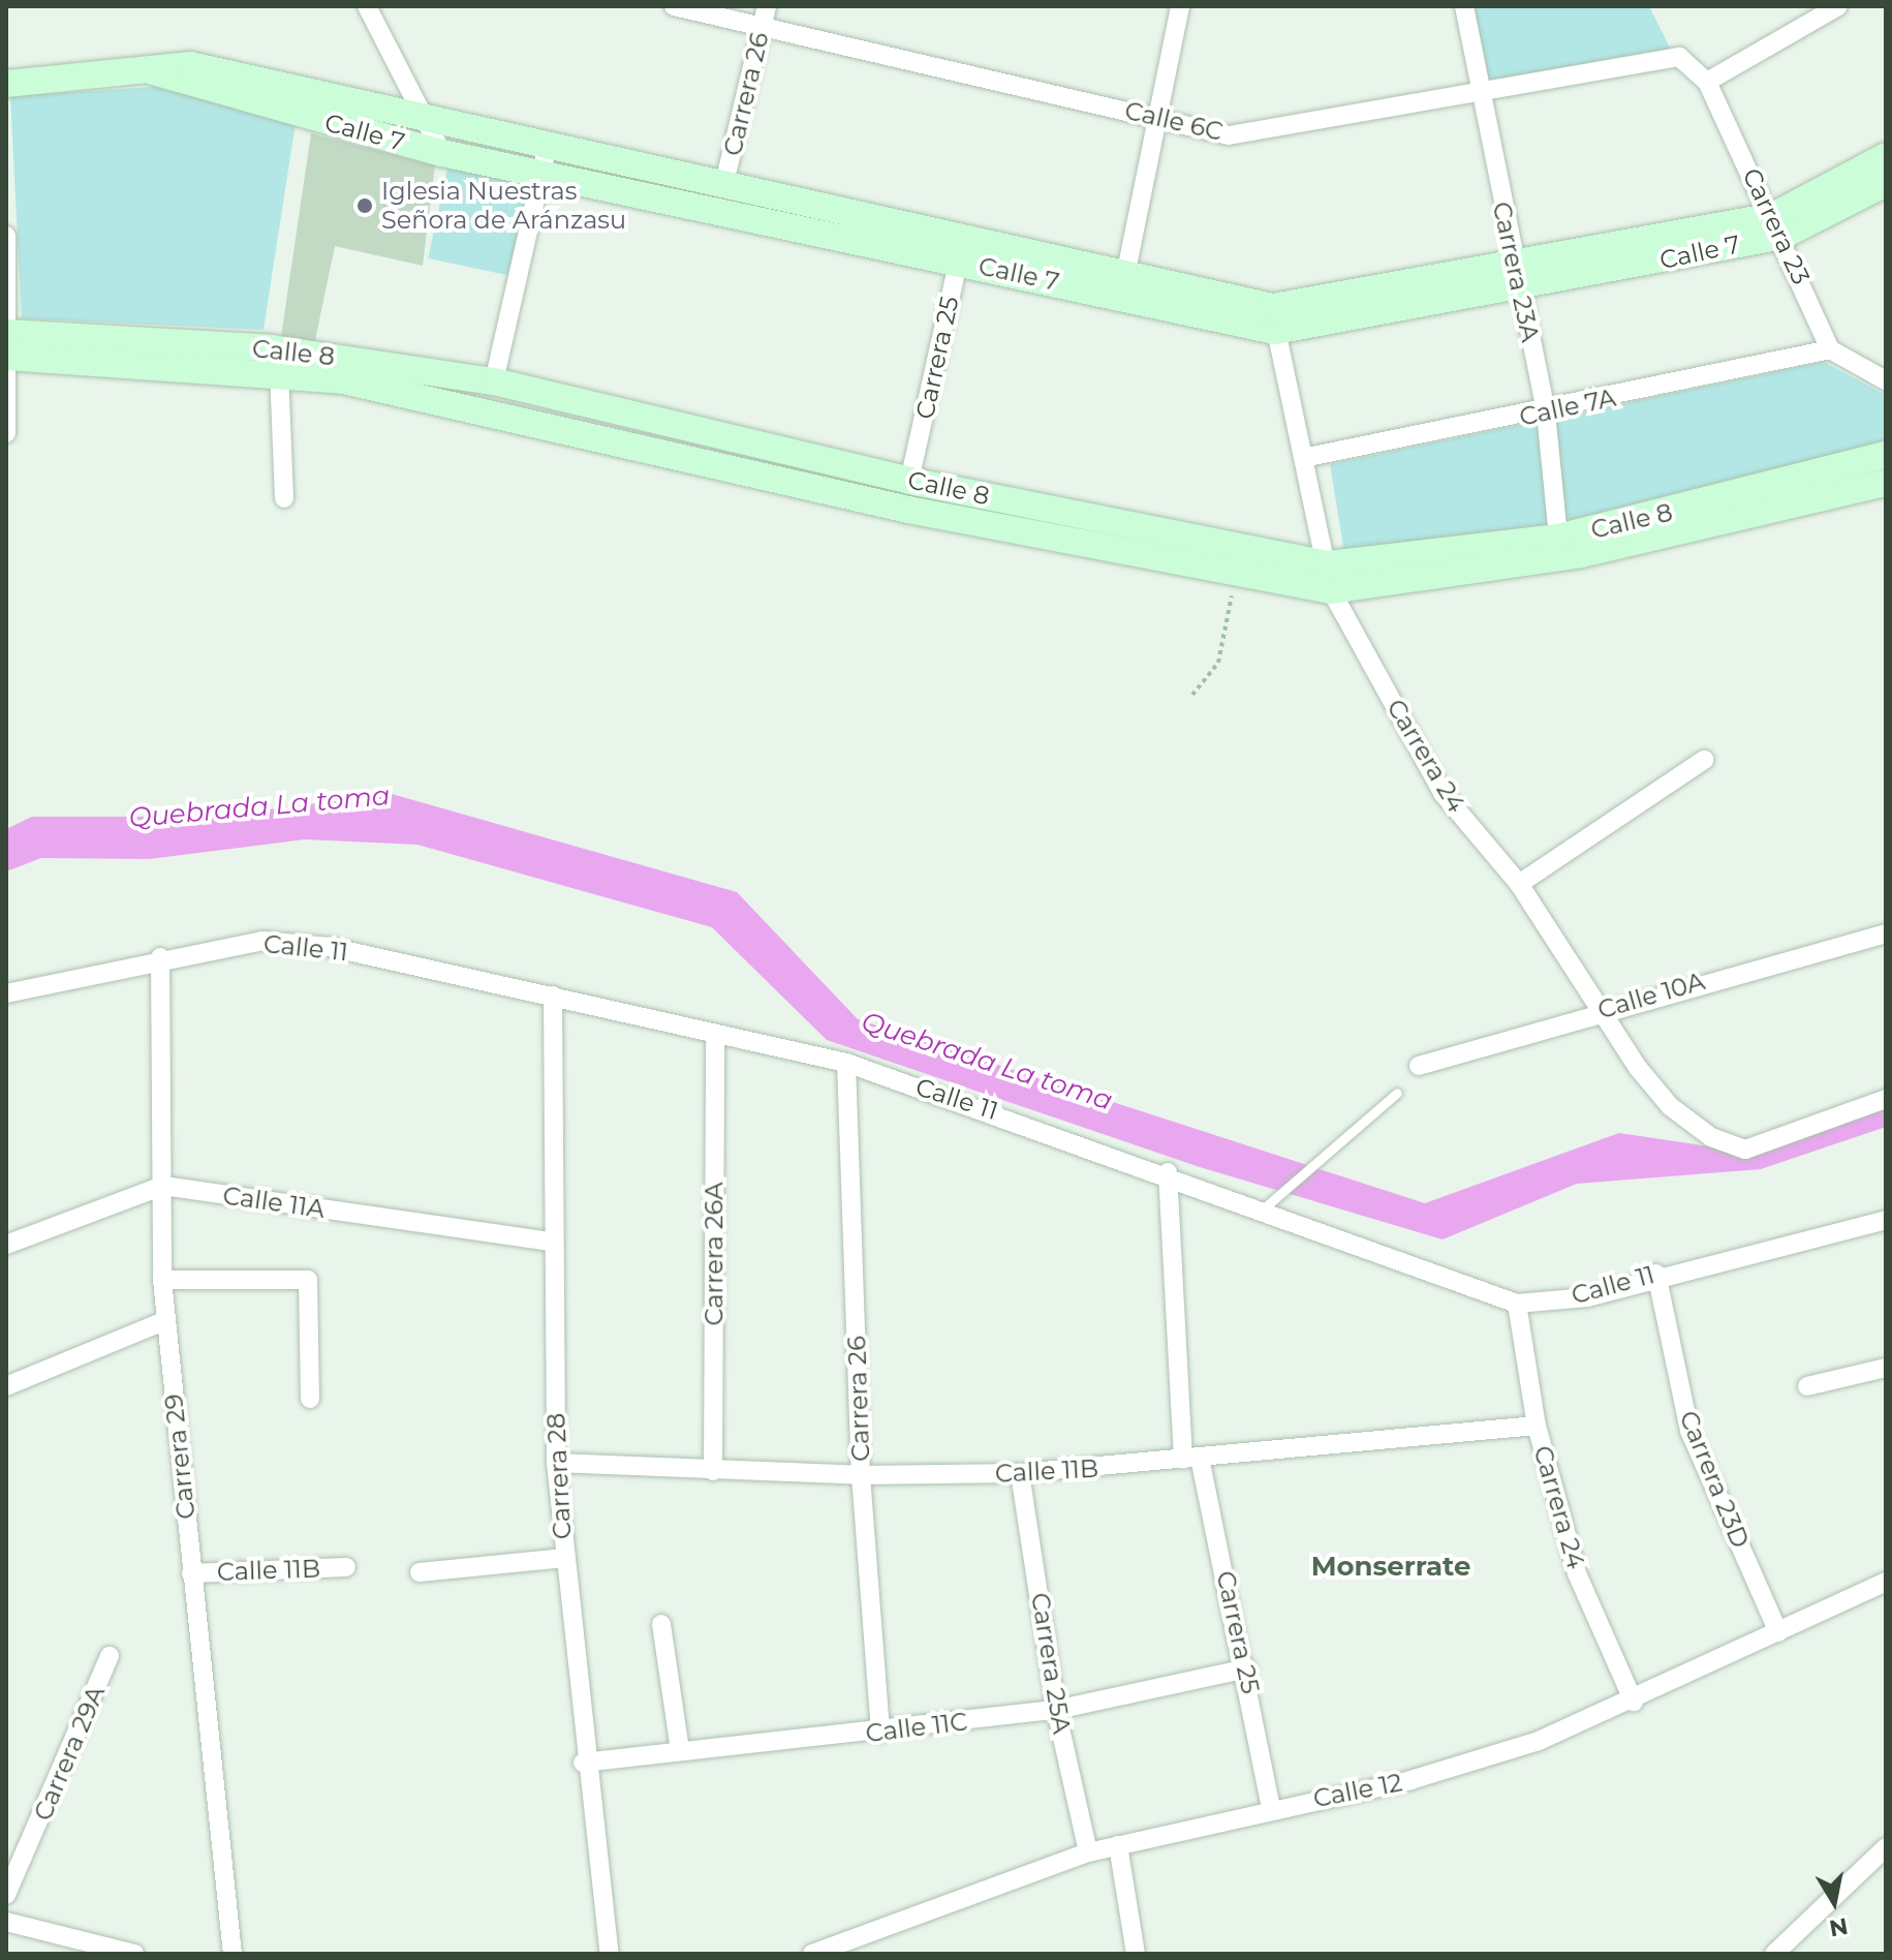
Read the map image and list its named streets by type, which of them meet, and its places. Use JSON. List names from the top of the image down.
{
  "streets": {
    "main road": ["Calle 7", "Calle 8"],
    "street": [
      "Carrera 26",
      "Calle 6C",
      "Carrera 23",
      "Carrera 23A",
      "Carrera 25",
      "Calle 7A",
      "Carrera 24",
      "Calle 11",
      "Calle 10A",
      "Calle 11A",
      "Carrera 26A",
      "Carrera 29",
      "Calle 11B",
      "Carrera 28",
      "Carrera 23D",
      "Carrera 25A",
      "Calle 11C",
      "Carrera 29A",
      "Calle 12"
    ]
  },
  "crossings": [
    ["Carrera 26", "Calle 6C"],
    ["Carrera 26", "Calle 7"],
    ["Carrera 26", "Calle 11"],
    ["Carrera 26", "Calle 11B"],
    ["Carrera 26", "Calle 11C"],
    ["Calle 6C", "Carrera 23"],
    ["Calle 6C", "Carrera 23A"],
    ["Calle 7", "Carrera 23"],
    ["Calle 7", "Carrera 23A"],
    ["Calle 7", "Carrera 25"],
    ["Calle 7", "Carrera 24"],
    ["Carrera 23", "Calle 7A"],
    ["Carrera 23A", "Calle 8"],
    ["Carrera 23A", "Calle 7A"],
    ["Calle 8", "Carrera 25"],
    ["Calle 8", "Carrera 24"],
    ["Carrera 25", "Calle 11"],
    ["Carrera 25", "Calle 11B"],
    ["Carrera 25", "Calle 11C"],
    ["Carrera 25", "Calle 12"],
    ["Calle 7A", "Carrera 24"],
    ["Carrera 24", "Calle 11"],
    ["Carrera 24", "Calle 10A"],
    ["Carrera 24", "Calle 11B"],
    ["Carrera 24", "Calle 12"],
    ["Calle 11", "Carrera 26A"],
    ["Calle 11", "Carrera 29"],
    ["Calle 11", "Carrera 28"],
    ["Calle 11", "Carrera 23D"],
    ["Calle 11A", "Carrera 29"],
    ["Calle 11A", "Carrera 28"],
    ["Carrera 26A", "Calle 11B"],
    ["Carrera 29", "Calle 11B"],
    ["Calle 11B", "Carrera 28"],
    ["Calle 11B", "Carrera 25A"],
    ["Carrera 28", "Calle 11C"],
    ["Carrera 23D", "Calle 12"],
    ["Carrera 25A", "Calle 11C"],
    ["Carrera 25A", "Calle 12"]
  ],
  "districts": ["Monserrate"],
  "water": ["Quebrada La toma"],
  "places": ["Iglesia Nuestras Señora de Aránzasu"],
  "north": "bottom"
}
